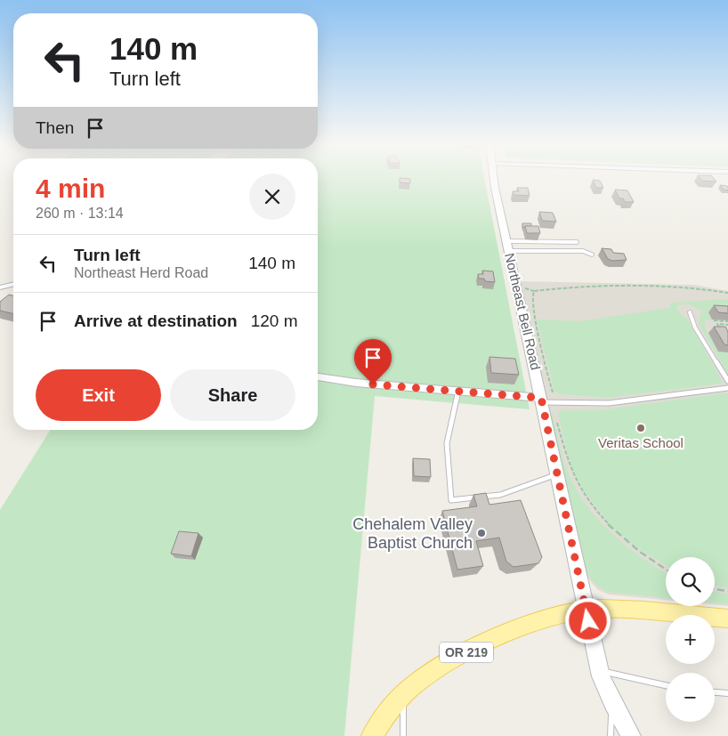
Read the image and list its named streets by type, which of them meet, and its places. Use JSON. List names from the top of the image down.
{
  "streets": {
    "main road": ["Northeast Bell Road", "OR 219"]
  },
  "crossings": [
    ["Northeast Bell Road", "OR 219"]
  ],
  "places": ["Veritas School", "Chehalem Valley Baptist Church"],
  "page": {
    "turn": ["140 m", "Turn left"],
    "then": "Then",
    "heading": ["4 min", "260 m · 13:14"],
    "list": [
      {
        "name": "Turn left",
        "note": "Northeast Herd Road",
        "value": "140 m"
      },
      {
        "name": "Arrive at destination",
        "value": "120 m"
      }
    ],
    "buttons": ["Exit", "Share"],
    "map_buttons": ["+", "−"]
  }
}
